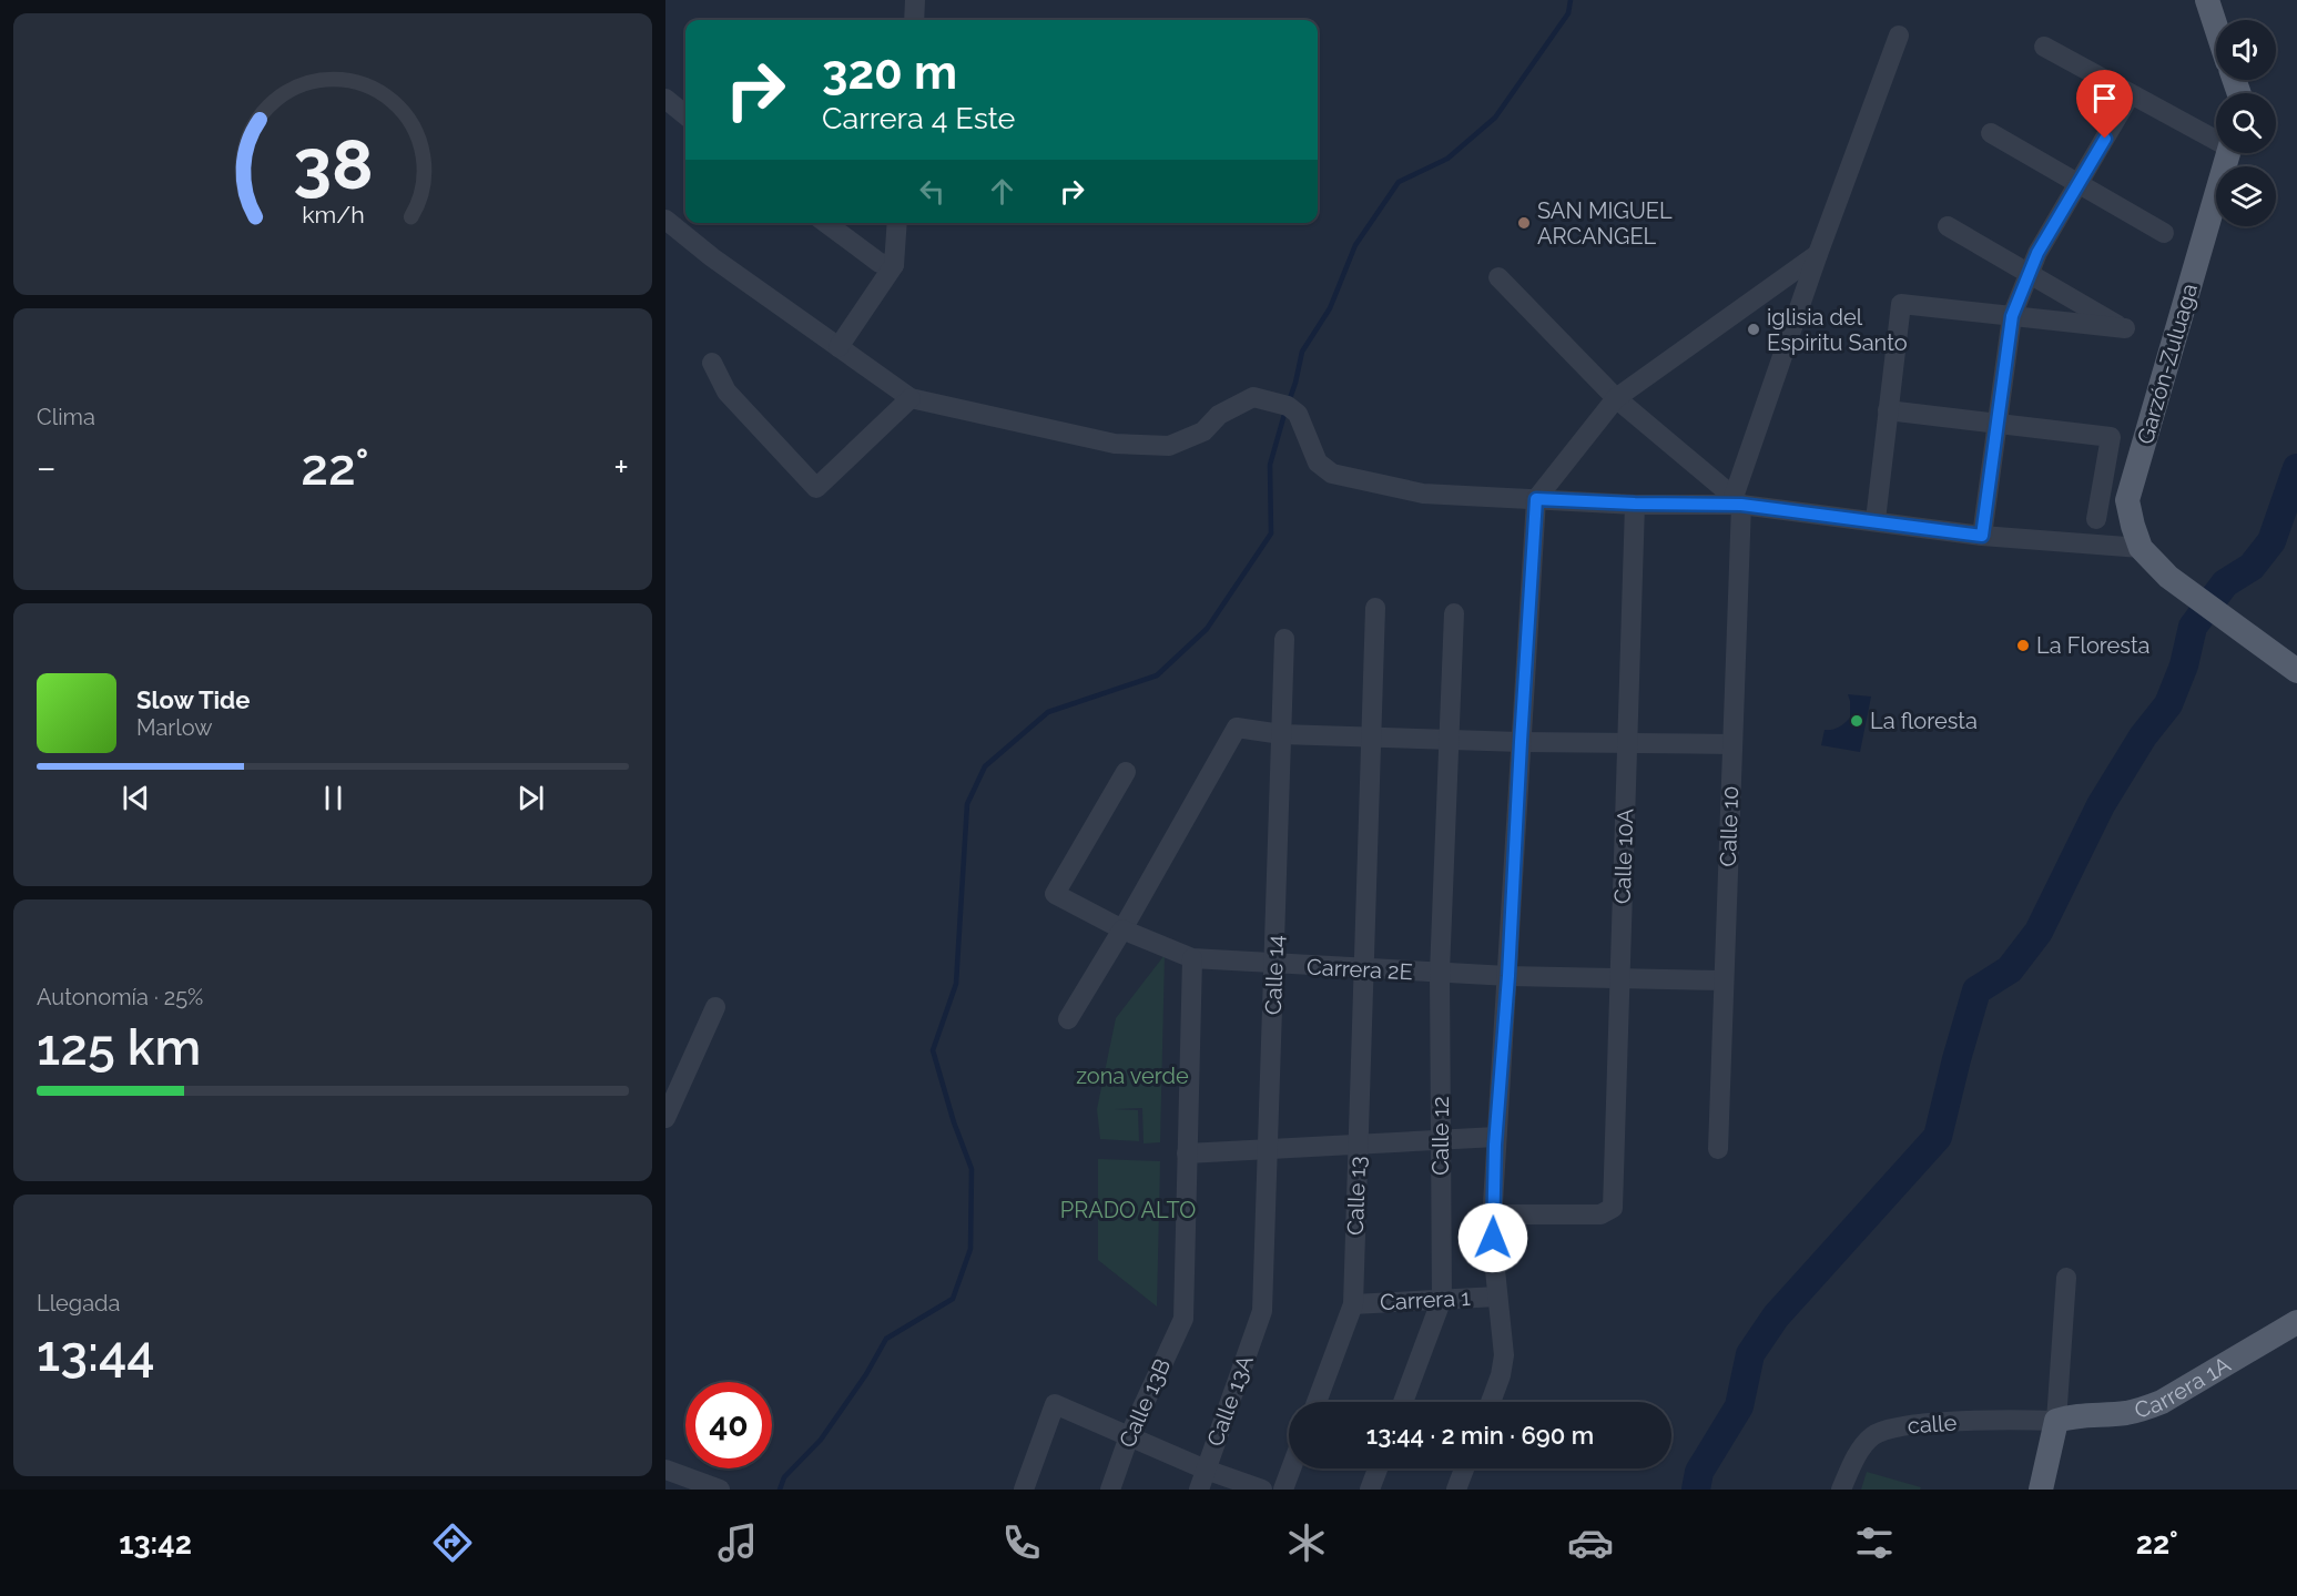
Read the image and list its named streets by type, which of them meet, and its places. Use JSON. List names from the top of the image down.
{
  "streets": {
    "main road": ["Garzón-Zuluaga", "Carrera 1A"],
    "street": [
      "Calle 10",
      "Calle 10A",
      "Carrera 2E",
      "Calle 14",
      "Calle 12",
      "Calle 13",
      "Carrera 1",
      "Calle 13A",
      "Calle 13B",
      "calle"
    ]
  },
  "crossings": [
    ["Calle 10", "Carrera 2E"],
    ["Calle 10A", "Carrera 2E"],
    ["Carrera 2E", "Calle 14"],
    ["Carrera 2E", "Calle 12"],
    ["Carrera 2E", "Calle 13"],
    ["Calle 14", "Calle 13A"],
    ["Calle 12", "Carrera 1"],
    ["Calle 13", "Carrera 1"],
    ["Carrera 1A", "calle"]
  ],
  "parks": ["zona verde", "PRADO ALTO"],
  "places": [
    "SAN MIGUEL ARCANGEL",
    "iglisia del Espiritu Santo",
    "La Floresta",
    "La floresta"
  ],
  "page": {
    "turn": ["320 m", "Carrera 4 Este"],
    "tile": [
      "Clima",
      ["Autonomía · 25%", "125 km"],
      ["Llegada", "13:44"]
    ],
    "heat": ["−", "22°", "+"],
    "song": ["Slow Tide", "Marlow"],
    "limit": "40",
    "trip": "13:44 · 2 min · 690 m",
    "tabs": ["13:42", "22°"],
    "gauge": ["38", "km/h"]
  }
}
